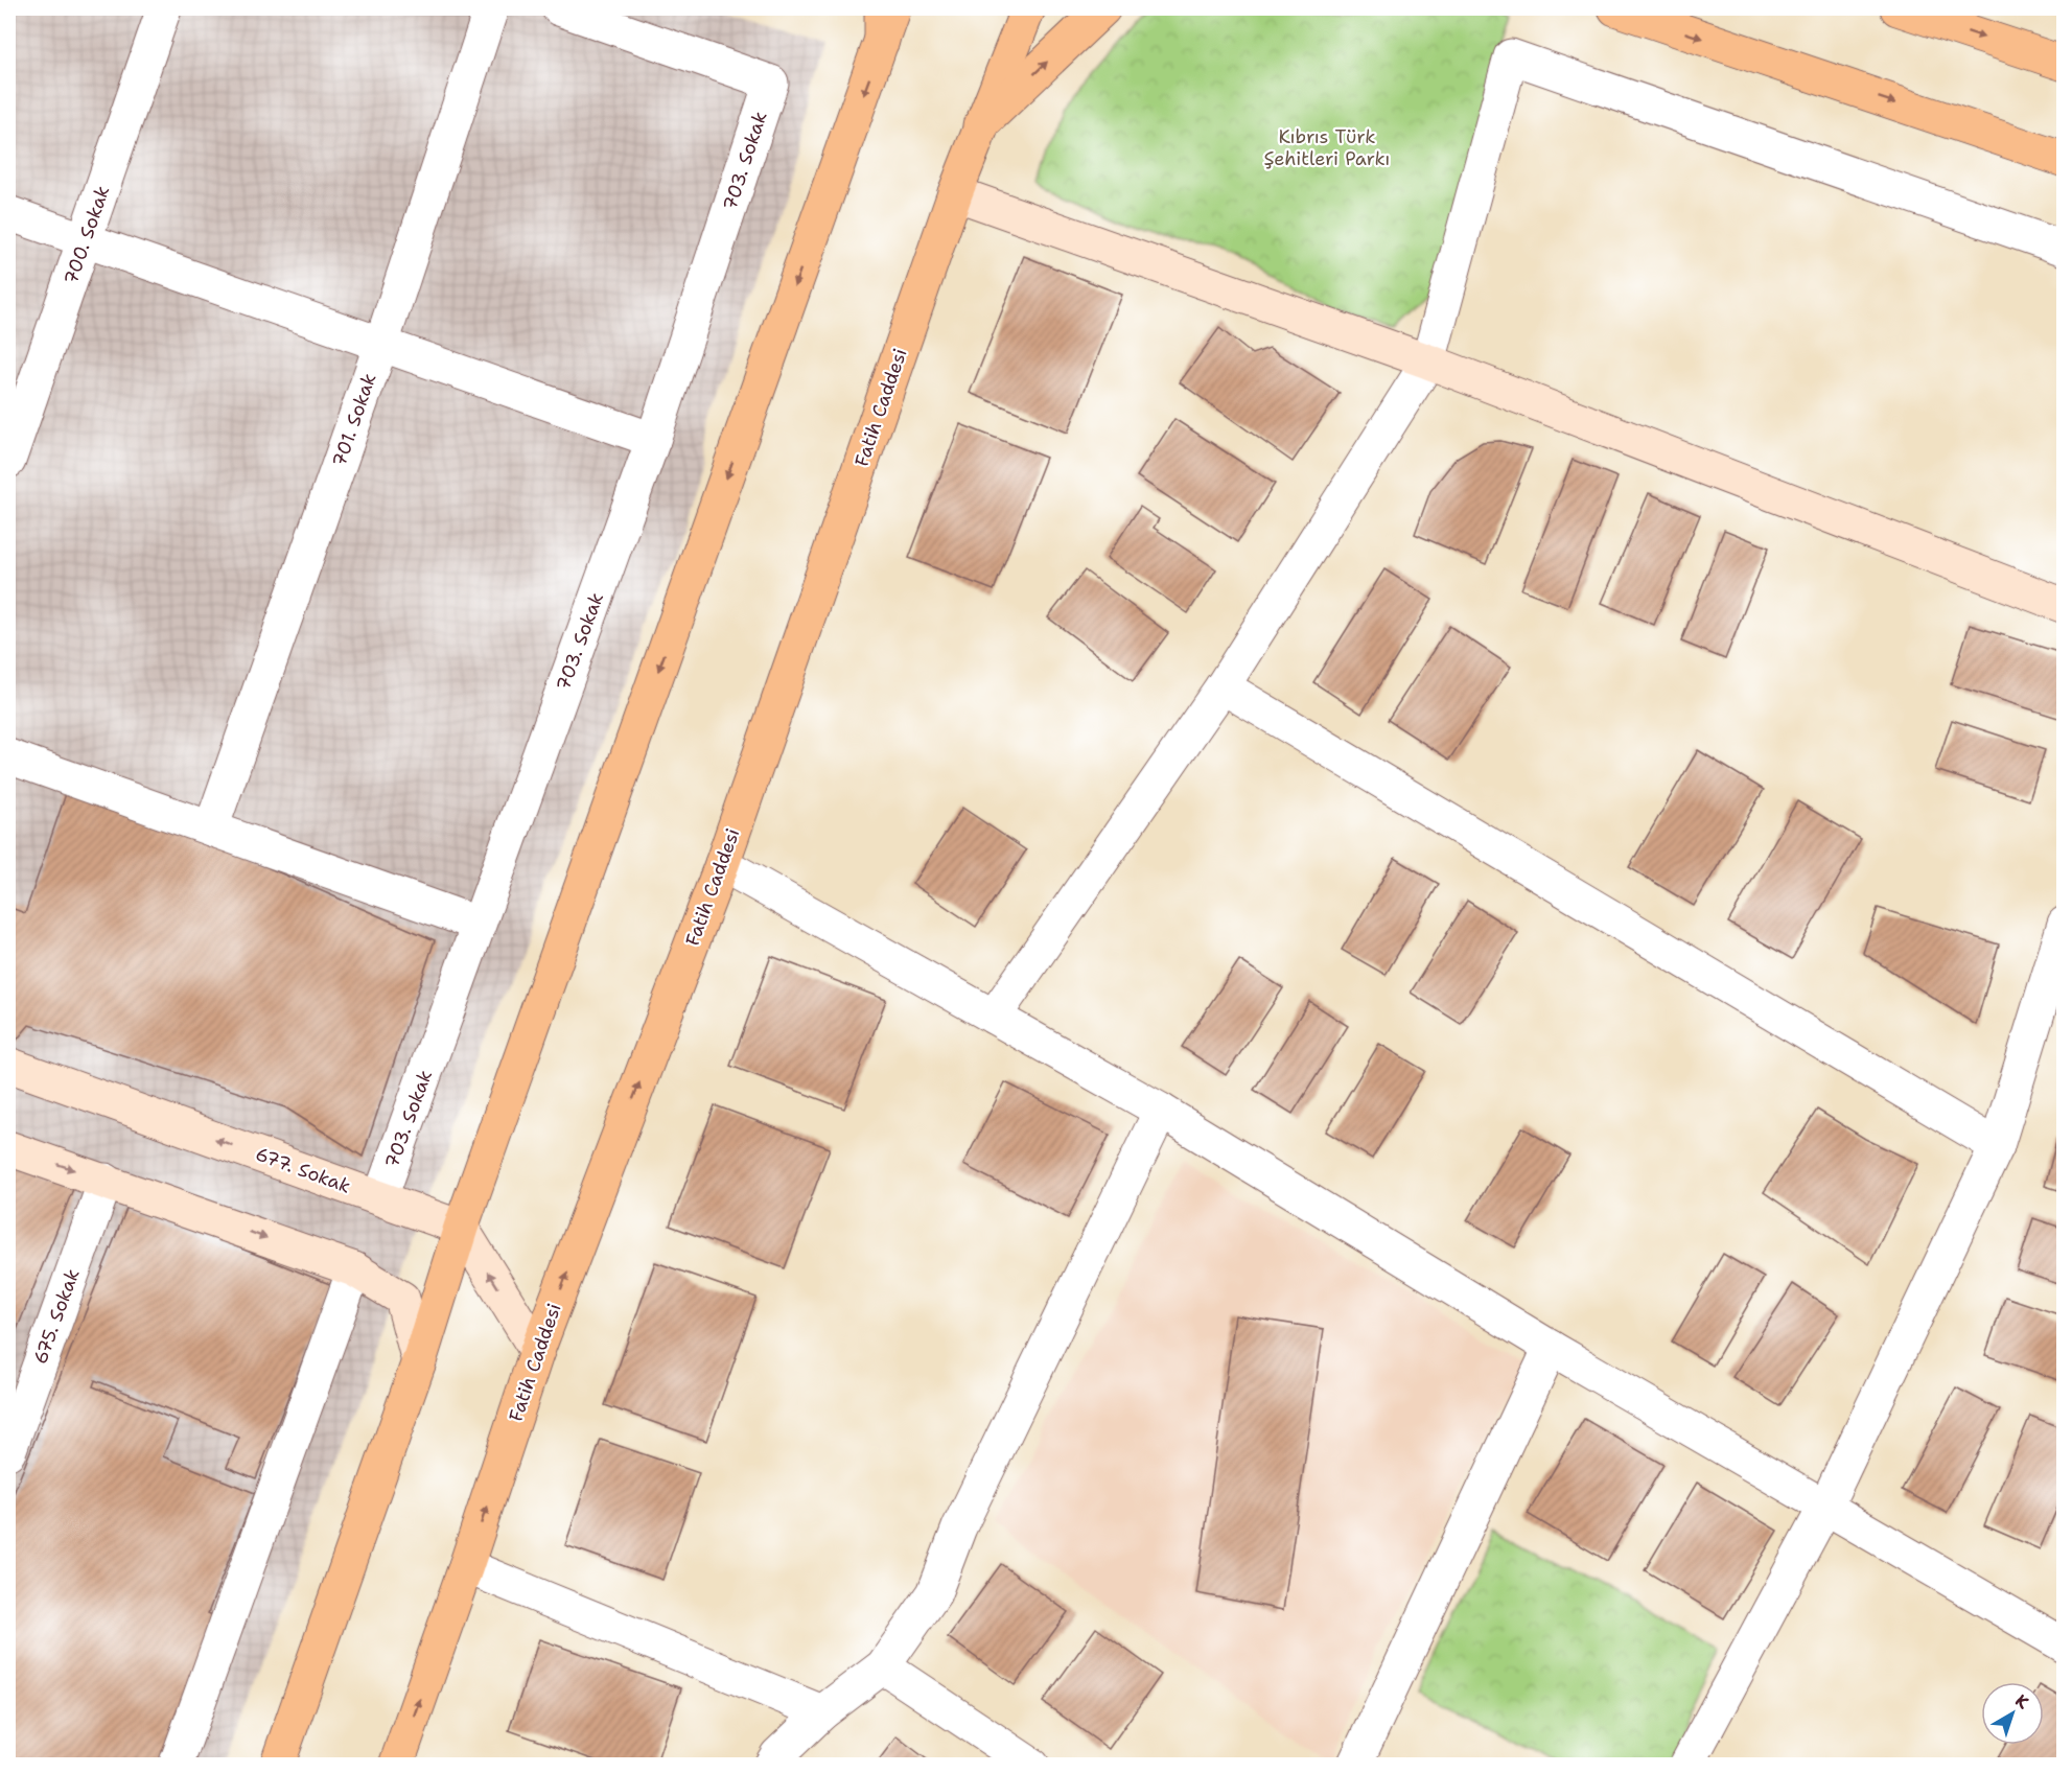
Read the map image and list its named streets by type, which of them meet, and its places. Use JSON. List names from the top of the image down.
{
  "streets": {
    "main road": ["Fatih Caddesi"],
    "street": [
      "703. Sokak",
      "700. Sokak",
      "701. Sokak",
      "677. Sokak",
      "675. Sokak"
    ]
  },
  "crossings": [
    ["703. Sokak", "677. Sokak"]
  ],
  "parks": ["Kıbrıs Türk Şehitleri Parkı"],
  "north": "top right"
}
